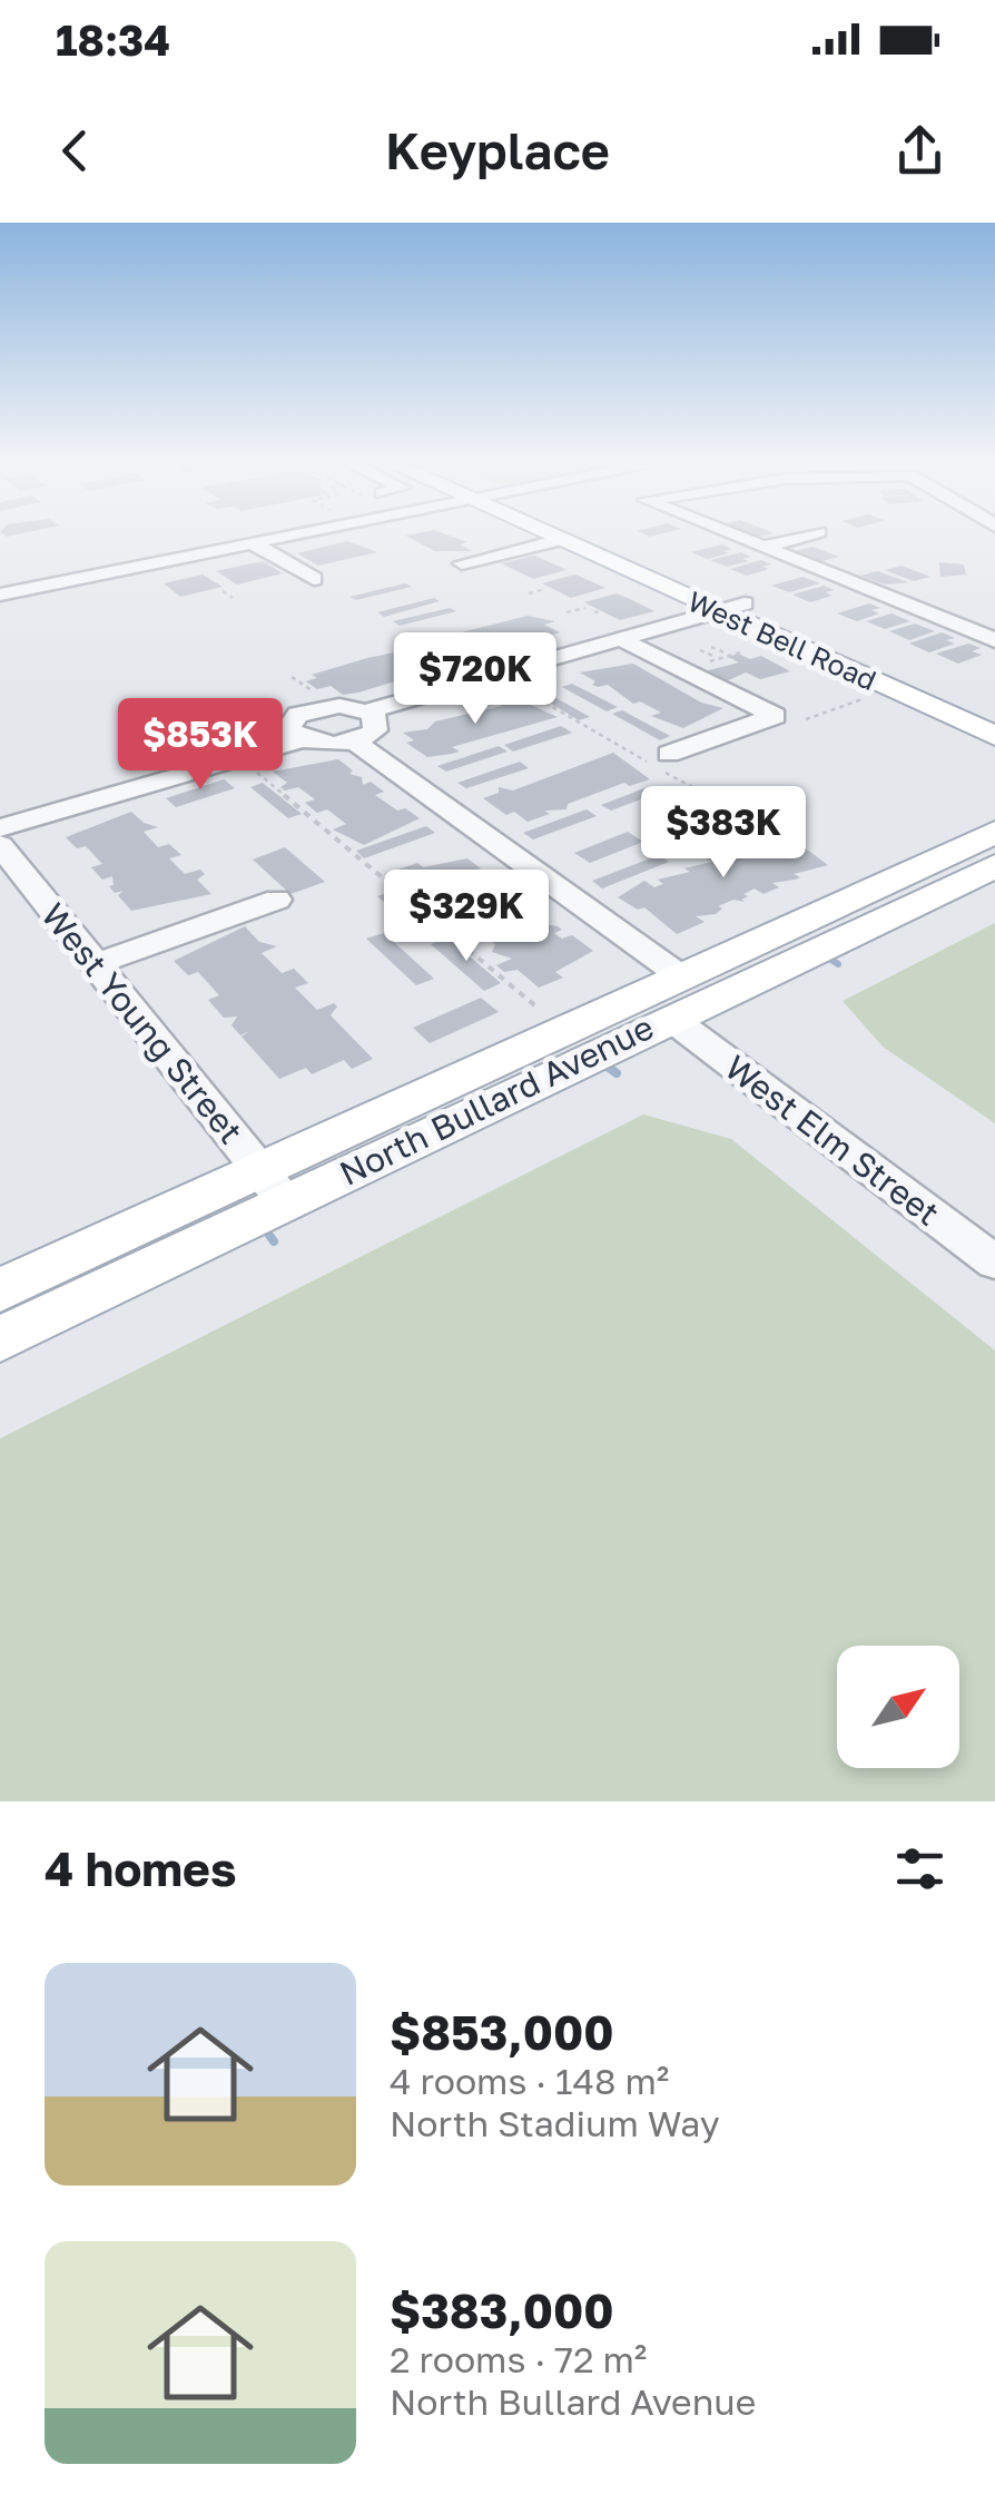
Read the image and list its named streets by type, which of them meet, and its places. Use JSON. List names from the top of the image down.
{
  "streets": {
    "main road": ["West Bell Road", "North Bullard Avenue"],
    "street": ["West Young Street", "West Elm Street"]
  },
  "crossings": [
    ["West Young Street", "North Bullard Avenue"],
    ["North Bullard Avenue", "West Elm Street"]
  ],
  "north": "top right",
  "page": {
    "status": "18:34",
    "header": "Keyplace",
    "price": [
      "$720K",
      "$853K",
      "$383K",
      "$329K"
    ],
    "heading": "4 homes",
    "list": [
      {
        "name": "$853,000",
        "note": "4 rooms · 148 m² · North Stadium Way"
      },
      {
        "name": "$383,000",
        "note": "2 rooms · 72 m² · North Bullard Avenue"
      }
    ]
  }
}
